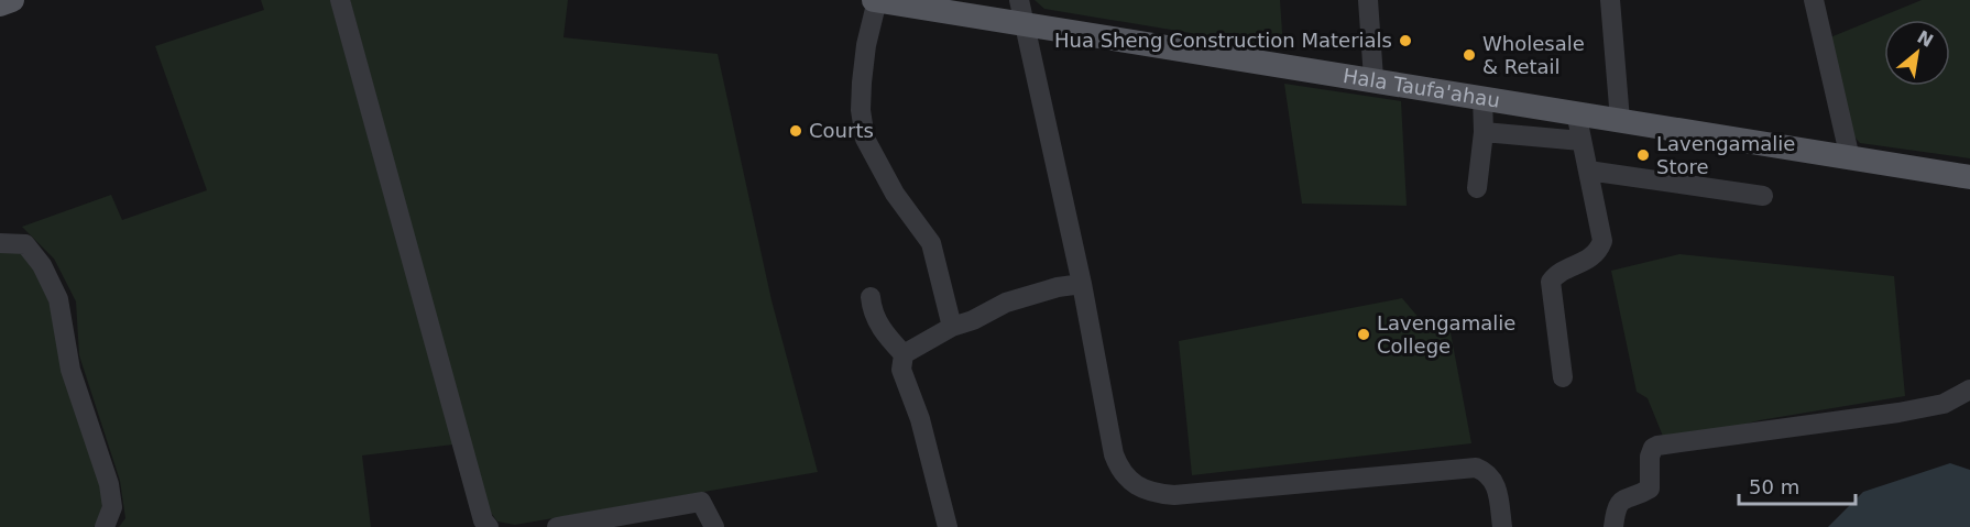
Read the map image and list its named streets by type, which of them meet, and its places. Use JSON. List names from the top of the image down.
{
  "streets": {
    "main road": ["Hala Taufa'ahau"]
  },
  "places": [
    "Hua Sheng Construction Materials",
    "Wholesale & Retail",
    "Courts",
    "Lavengamalie Store",
    "Lavengamalie College"
  ],
  "scale_bar": "50 m",
  "north": "top right"
}
